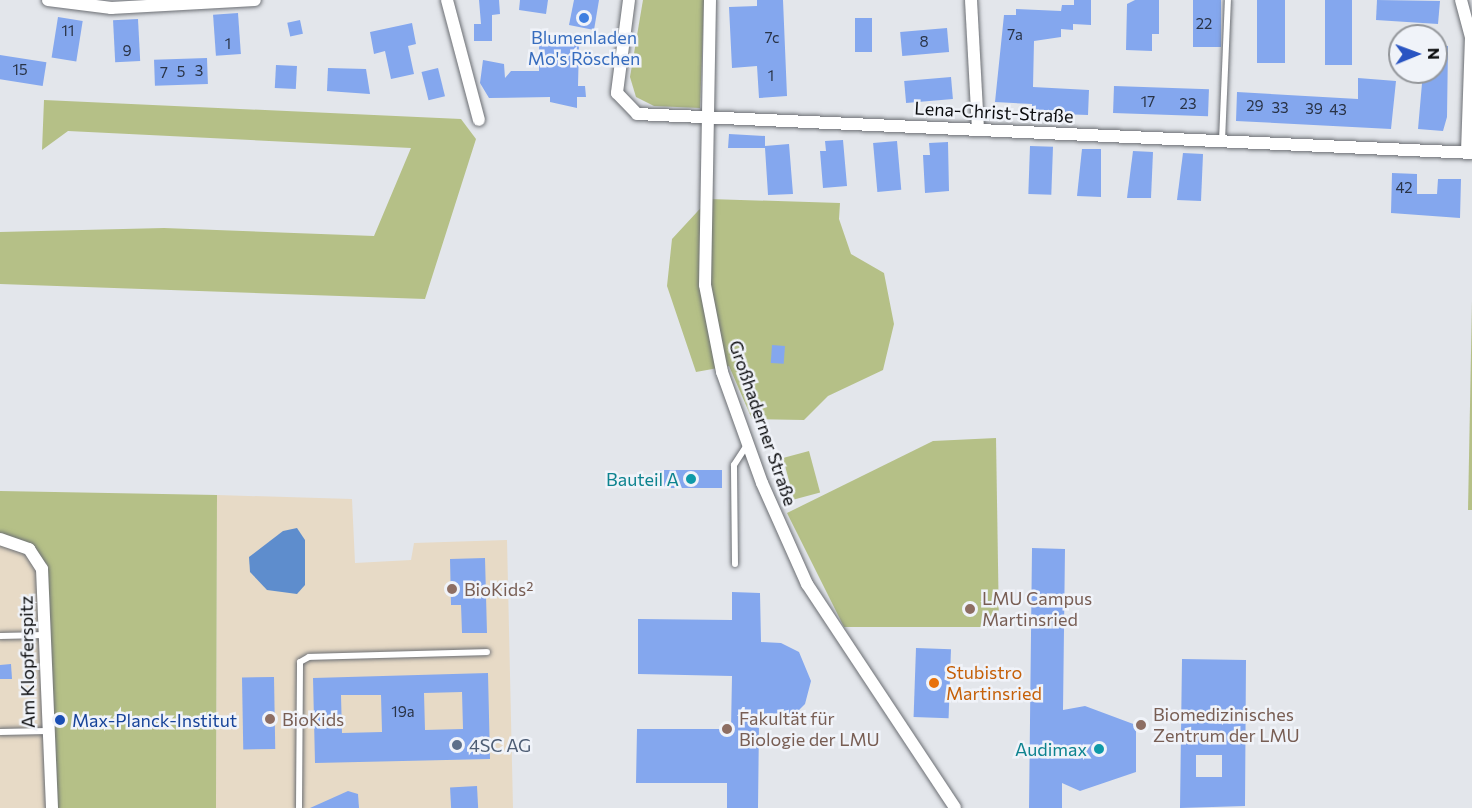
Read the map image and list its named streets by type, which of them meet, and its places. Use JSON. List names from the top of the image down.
{
  "streets": {
    "street": ["Lena-Christ-Straße", "Großhaderner Straße", "Am Klopferspitz"]
  },
  "crossings": [
    ["Lena-Christ-Straße", "Großhaderner Straße"]
  ],
  "places": [
    "Blumenladen Mo's Röschen",
    "Bauteil A",
    "BioKids²",
    "LMU Campus Martinsried",
    "Stubistro Martinsried",
    "BioKids",
    "Max-Planck-Institut",
    "Biomedizinisches Zentrum der LMU",
    "Fakultät für Biologie der LMU",
    "4SC AG",
    "Audimax"
  ],
  "house_numbers": [
    "22",
    "11",
    "7a",
    "7c",
    "8",
    "1",
    "9",
    "15",
    "3",
    "5",
    "7",
    "1",
    "17",
    "23",
    "29",
    "33",
    "39",
    "43",
    "42",
    "19a"
  ],
  "north": "right"
}
